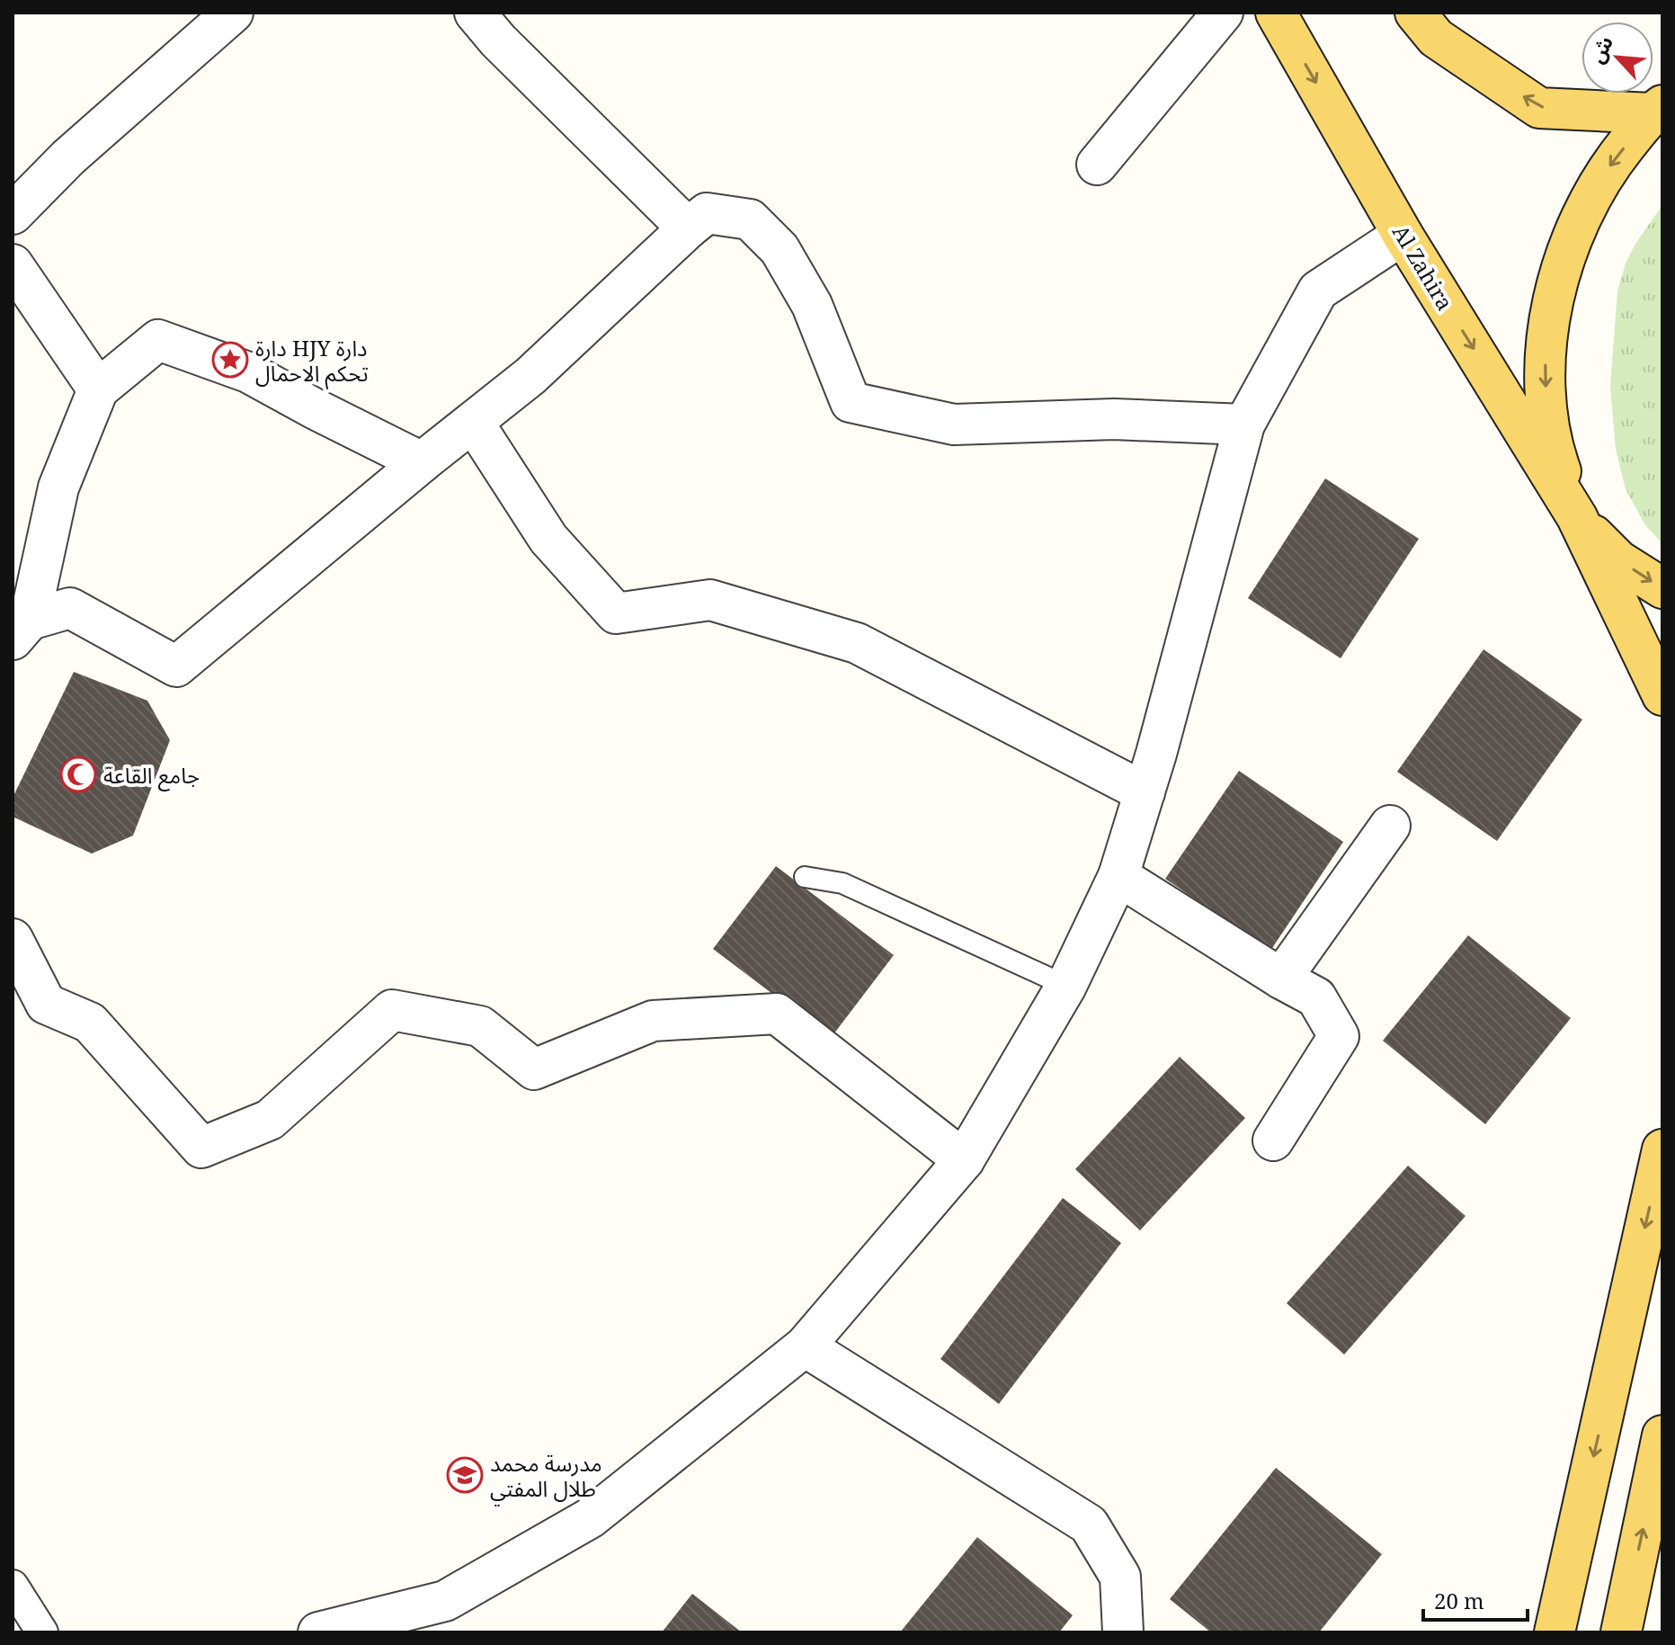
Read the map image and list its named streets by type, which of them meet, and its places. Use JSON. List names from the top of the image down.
{
  "streets": {
    "main road": ["Al Zahira"]
  },
  "one_way": ["Al Zahira"],
  "places": {
    "place": ["دارة HJY دارة تحكم الاحمال"],
    "mosque": ["جامع القاعة"],
    "school or university": ["مدرسة محمد طلال المفتي"]
  },
  "scale_bar": "20 m",
  "north": "top left"
}
